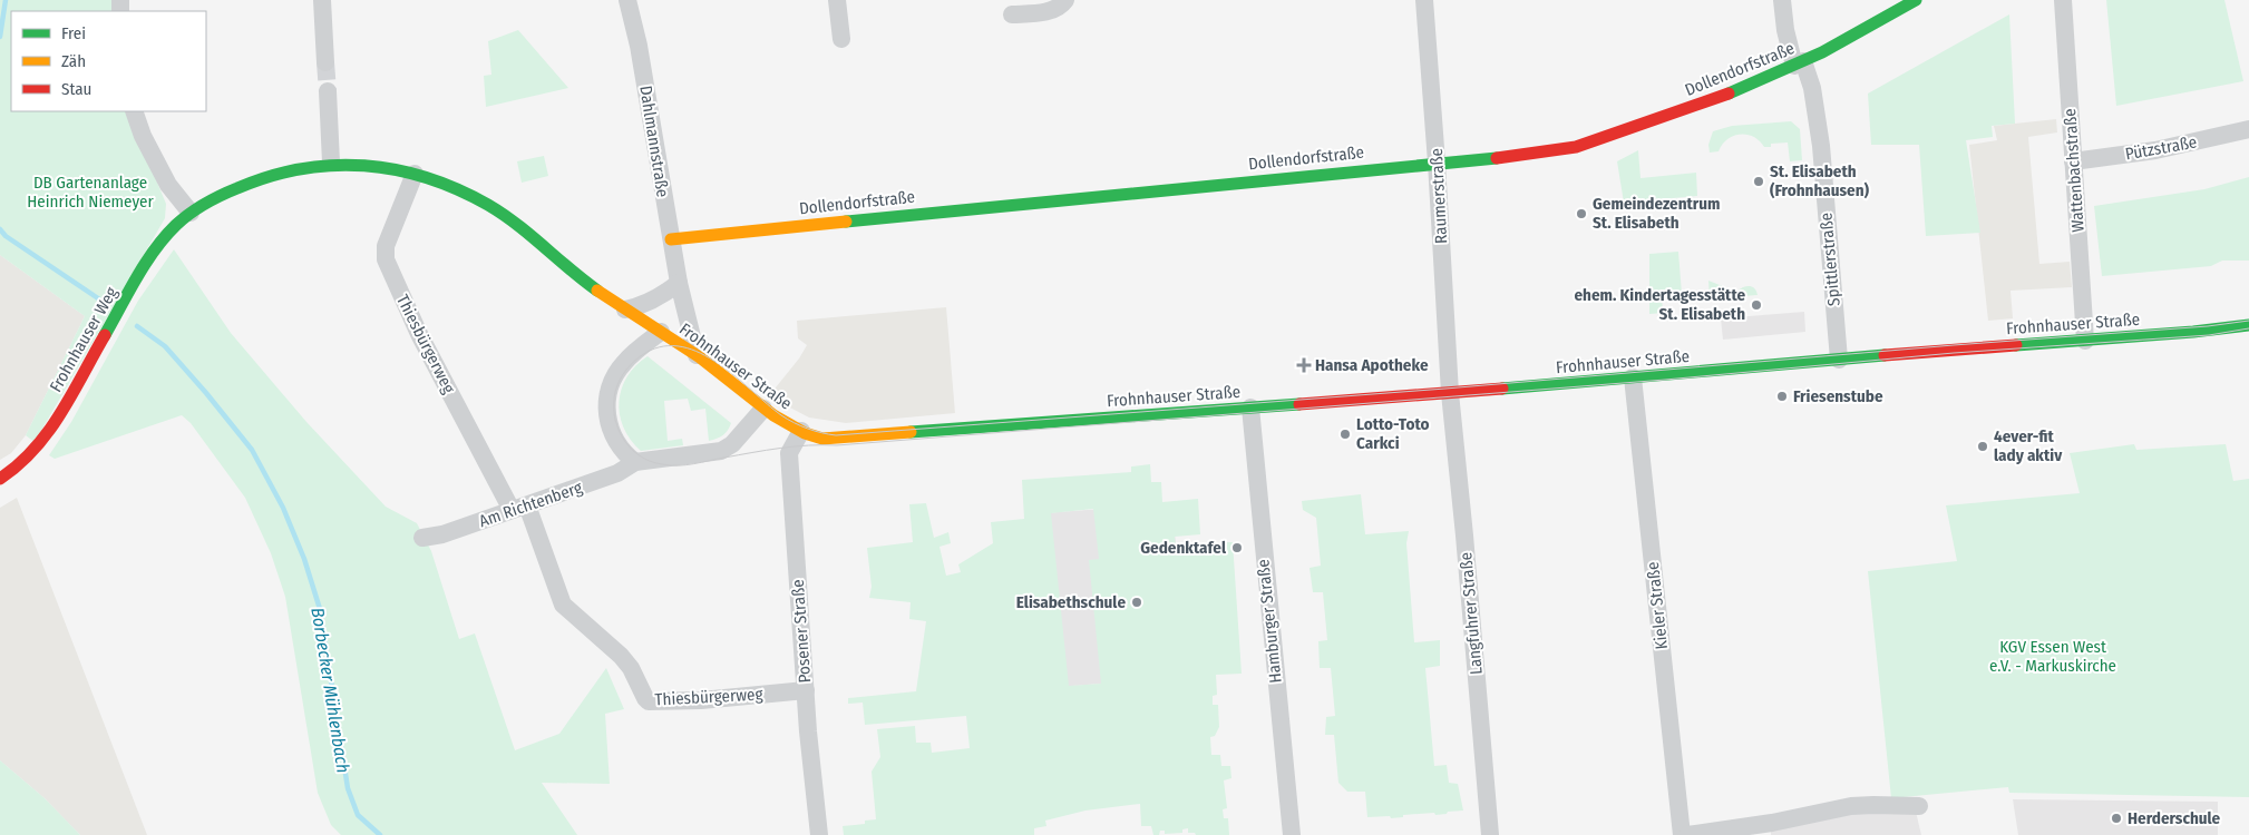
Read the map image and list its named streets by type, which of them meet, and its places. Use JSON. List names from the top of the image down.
{
  "streets": {
    "main road": ["Dollendorfstraße", "Frohnhauser Straße", "Frohnhauser Weg"],
    "street": [
      "Dahlmannstraße",
      "Pützstraße",
      "Wattenbachstraße",
      "Raumerstraße",
      "Spittlerstraße",
      "Thiesbürgerweg",
      "Am Richtenberg",
      "Kieler Straße",
      "Langfuhrer Straße",
      "Hamburger Straße",
      "Posener Straße"
    ]
  },
  "crossings": [
    ["Dollendorfstraße", "Dahlmannstraße"],
    ["Dollendorfstraße", "Raumerstraße"],
    ["Dollendorfstraße", "Spittlerstraße"],
    ["Dahlmannstraße", "Frohnhauser Straße"],
    ["Dahlmannstraße", "Am Richtenberg"],
    ["Pützstraße", "Wattenbachstraße"],
    ["Wattenbachstraße", "Frohnhauser Straße"],
    ["Raumerstraße", "Frohnhauser Straße"],
    ["Raumerstraße", "Langfuhrer Straße"],
    ["Spittlerstraße", "Frohnhauser Straße"],
    ["Frohnhauser Straße", "Frohnhauser Weg"],
    ["Frohnhauser Straße", "Thiesbürgerweg"],
    ["Frohnhauser Straße", "Am Richtenberg"],
    ["Frohnhauser Straße", "Kieler Straße"],
    ["Frohnhauser Straße", "Langfuhrer Straße"],
    ["Frohnhauser Straße", "Hamburger Straße"],
    ["Frohnhauser Straße", "Posener Straße"],
    ["Thiesbürgerweg", "Am Richtenberg"],
    ["Thiesbürgerweg", "Posener Straße"]
  ],
  "water": ["Borbecker Mühlenbach"],
  "parks": ["DB Gartenanlage Heinrich Niemeyer", "KGV Essen West e.V. - Markuskirche"],
  "places": {
    "other": [
      "St. Elisabeth (Frohnhausen)",
      "Gemeindezentrum St. Elisabeth",
      "ehem. Kindertagesstätte St. Elisabeth",
      "Friesenstube",
      "Lotto-Toto Carkci",
      "4ever-fit lady aktiv",
      "Gedenktafel",
      "Elisabethschule",
      "Herderschule"
    ],
    "health": ["Hansa Apotheke"]
  },
  "legend": ["Frei", "Zäh", "Stau"]
}
